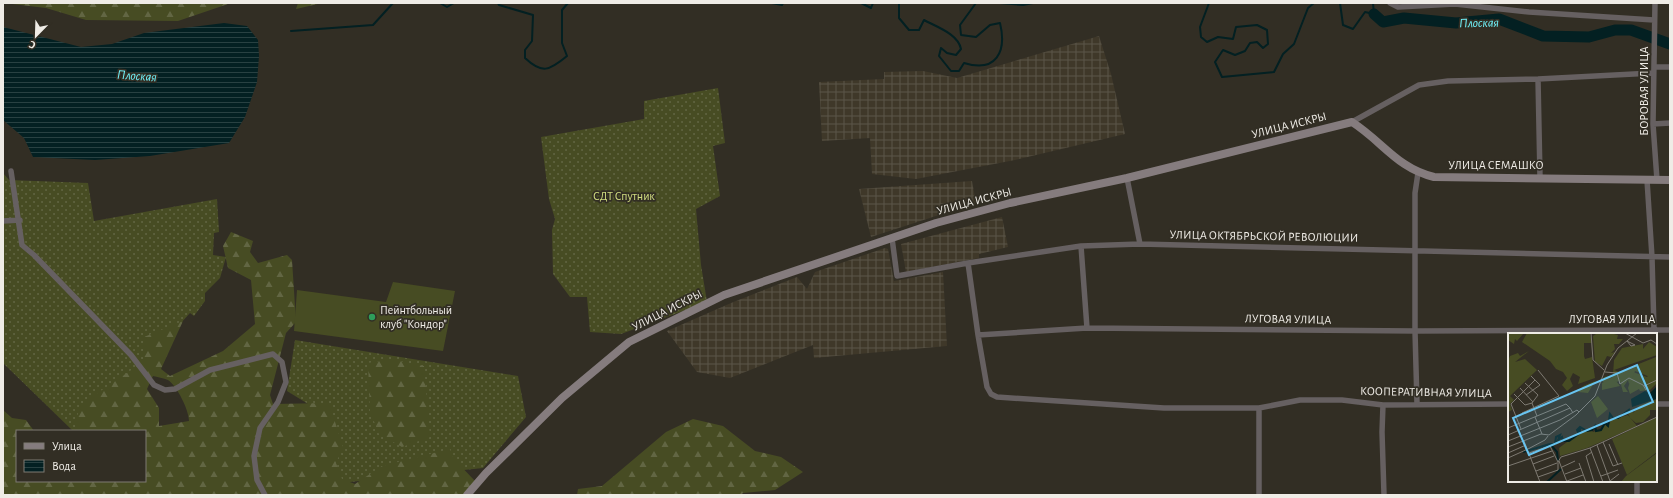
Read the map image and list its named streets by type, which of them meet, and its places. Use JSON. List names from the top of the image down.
{
  "streets": {
    "main road": ["УЛИЦА ИСКРЫ", "УЛИЦА СЕМАШКО"],
    "street": [
      "БОРОВАЯ УЛИЦА",
      "УЛИЦА ОКТЯБРЬСКОЙ РЕВОЛЮЦИИ",
      "ЛУГОВАЯ УЛИЦА",
      "КООПЕРАТИВНАЯ УЛИЦА"
    ]
  },
  "crossings": [
    ["БОРОВАЯ УЛИЦА", "УЛИЦА СЕМАШКО"],
    ["УЛИЦА ИСКРЫ", "УЛИЦА СЕМАШКО"],
    ["УЛИЦА ИСКРЫ", "УЛИЦА ОКТЯБРЬСКОЙ РЕВОЛЮЦИИ"],
    ["ЛУГОВАЯ УЛИЦА", "КООПЕРАТИВНАЯ УЛИЦА"]
  ],
  "water": ["Плоская"],
  "parks": ["СДТ Спутник"],
  "places": ["Пейнтбольный клуб \"Кондор\""],
  "legend": ["Улица", "Вода"],
  "north": "bottom left"
}
